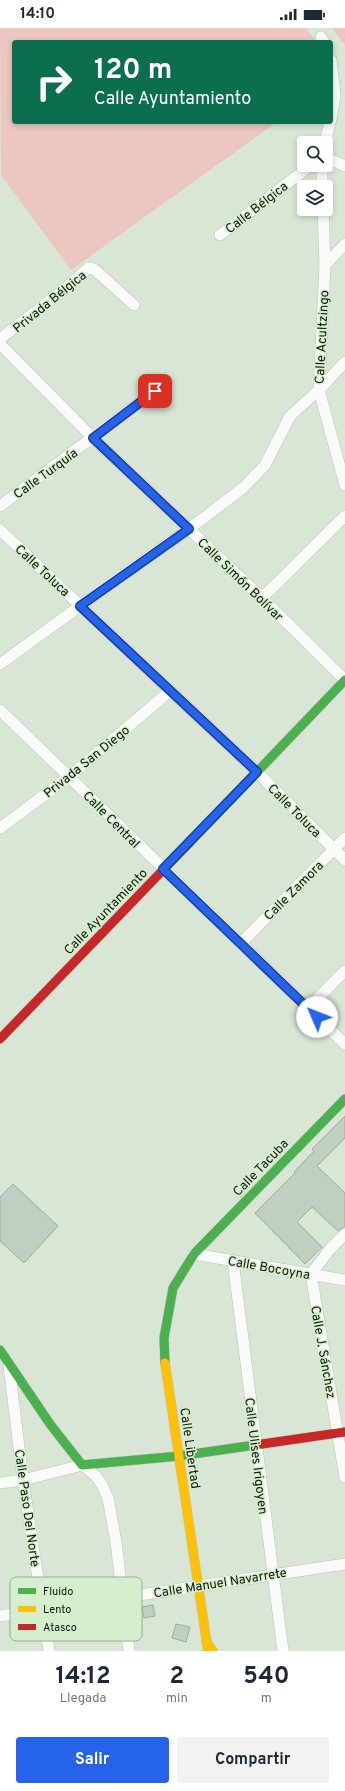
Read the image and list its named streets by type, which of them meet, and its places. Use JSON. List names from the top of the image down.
{
  "streets": {
    "street": [
      "Calle Bélgica",
      "Privada Bélgica",
      "Calle Acultzingo",
      "Calle Turquía",
      "Calle Toluca",
      "Calle Simón Bolívar",
      "Privada San Diego",
      "Calle Central",
      "Calle Zamora",
      "Calle Ayuntamiento",
      "Calle Tacuba",
      "Calle Bocoyna",
      "Calle J. Sánchez",
      "Calle Libertad",
      "Calle Ulises Irigoyen",
      "Calle Paso Del Norte",
      "Calle Manuel Navarrete"
    ]
  },
  "crossings": [
    ["Calle Turquía", "Calle Simón Bolívar"],
    ["Calle Toluca", "Privada San Diego"],
    ["Calle Toluca", "Calle Zamora"],
    ["Calle Toluca", "Calle Ayuntamiento"],
    ["Calle Simón Bolívar", "Calle Ayuntamiento"],
    ["Privada San Diego", "Calle Central"],
    ["Calle Central", "Calle Zamora"],
    ["Calle Central", "Calle Ayuntamiento"],
    ["Calle Tacuba", "Calle Bocoyna"],
    ["Calle Tacuba", "Calle Libertad"],
    ["Calle Bocoyna", "Calle J. Sánchez"],
    ["Calle Bocoyna", "Calle Libertad"],
    ["Calle Bocoyna", "Calle Ulises Irigoyen"],
    ["Calle Libertad", "Calle Manuel Navarrete"],
    ["Calle Ulises Irigoyen", "Calle Manuel Navarrete"]
  ],
  "legend": ["Fluido", "Lento", "Atasco"],
  "page": {
    "status": "14:10",
    "turn": ["120 m", "Calle Ayuntamiento"],
    "eta": [
      "14:12",
      "Llegada",
      "2",
      "min",
      "540",
      "m"
    ],
    "buttons": ["Salir", "Compartir"]
  }
}
